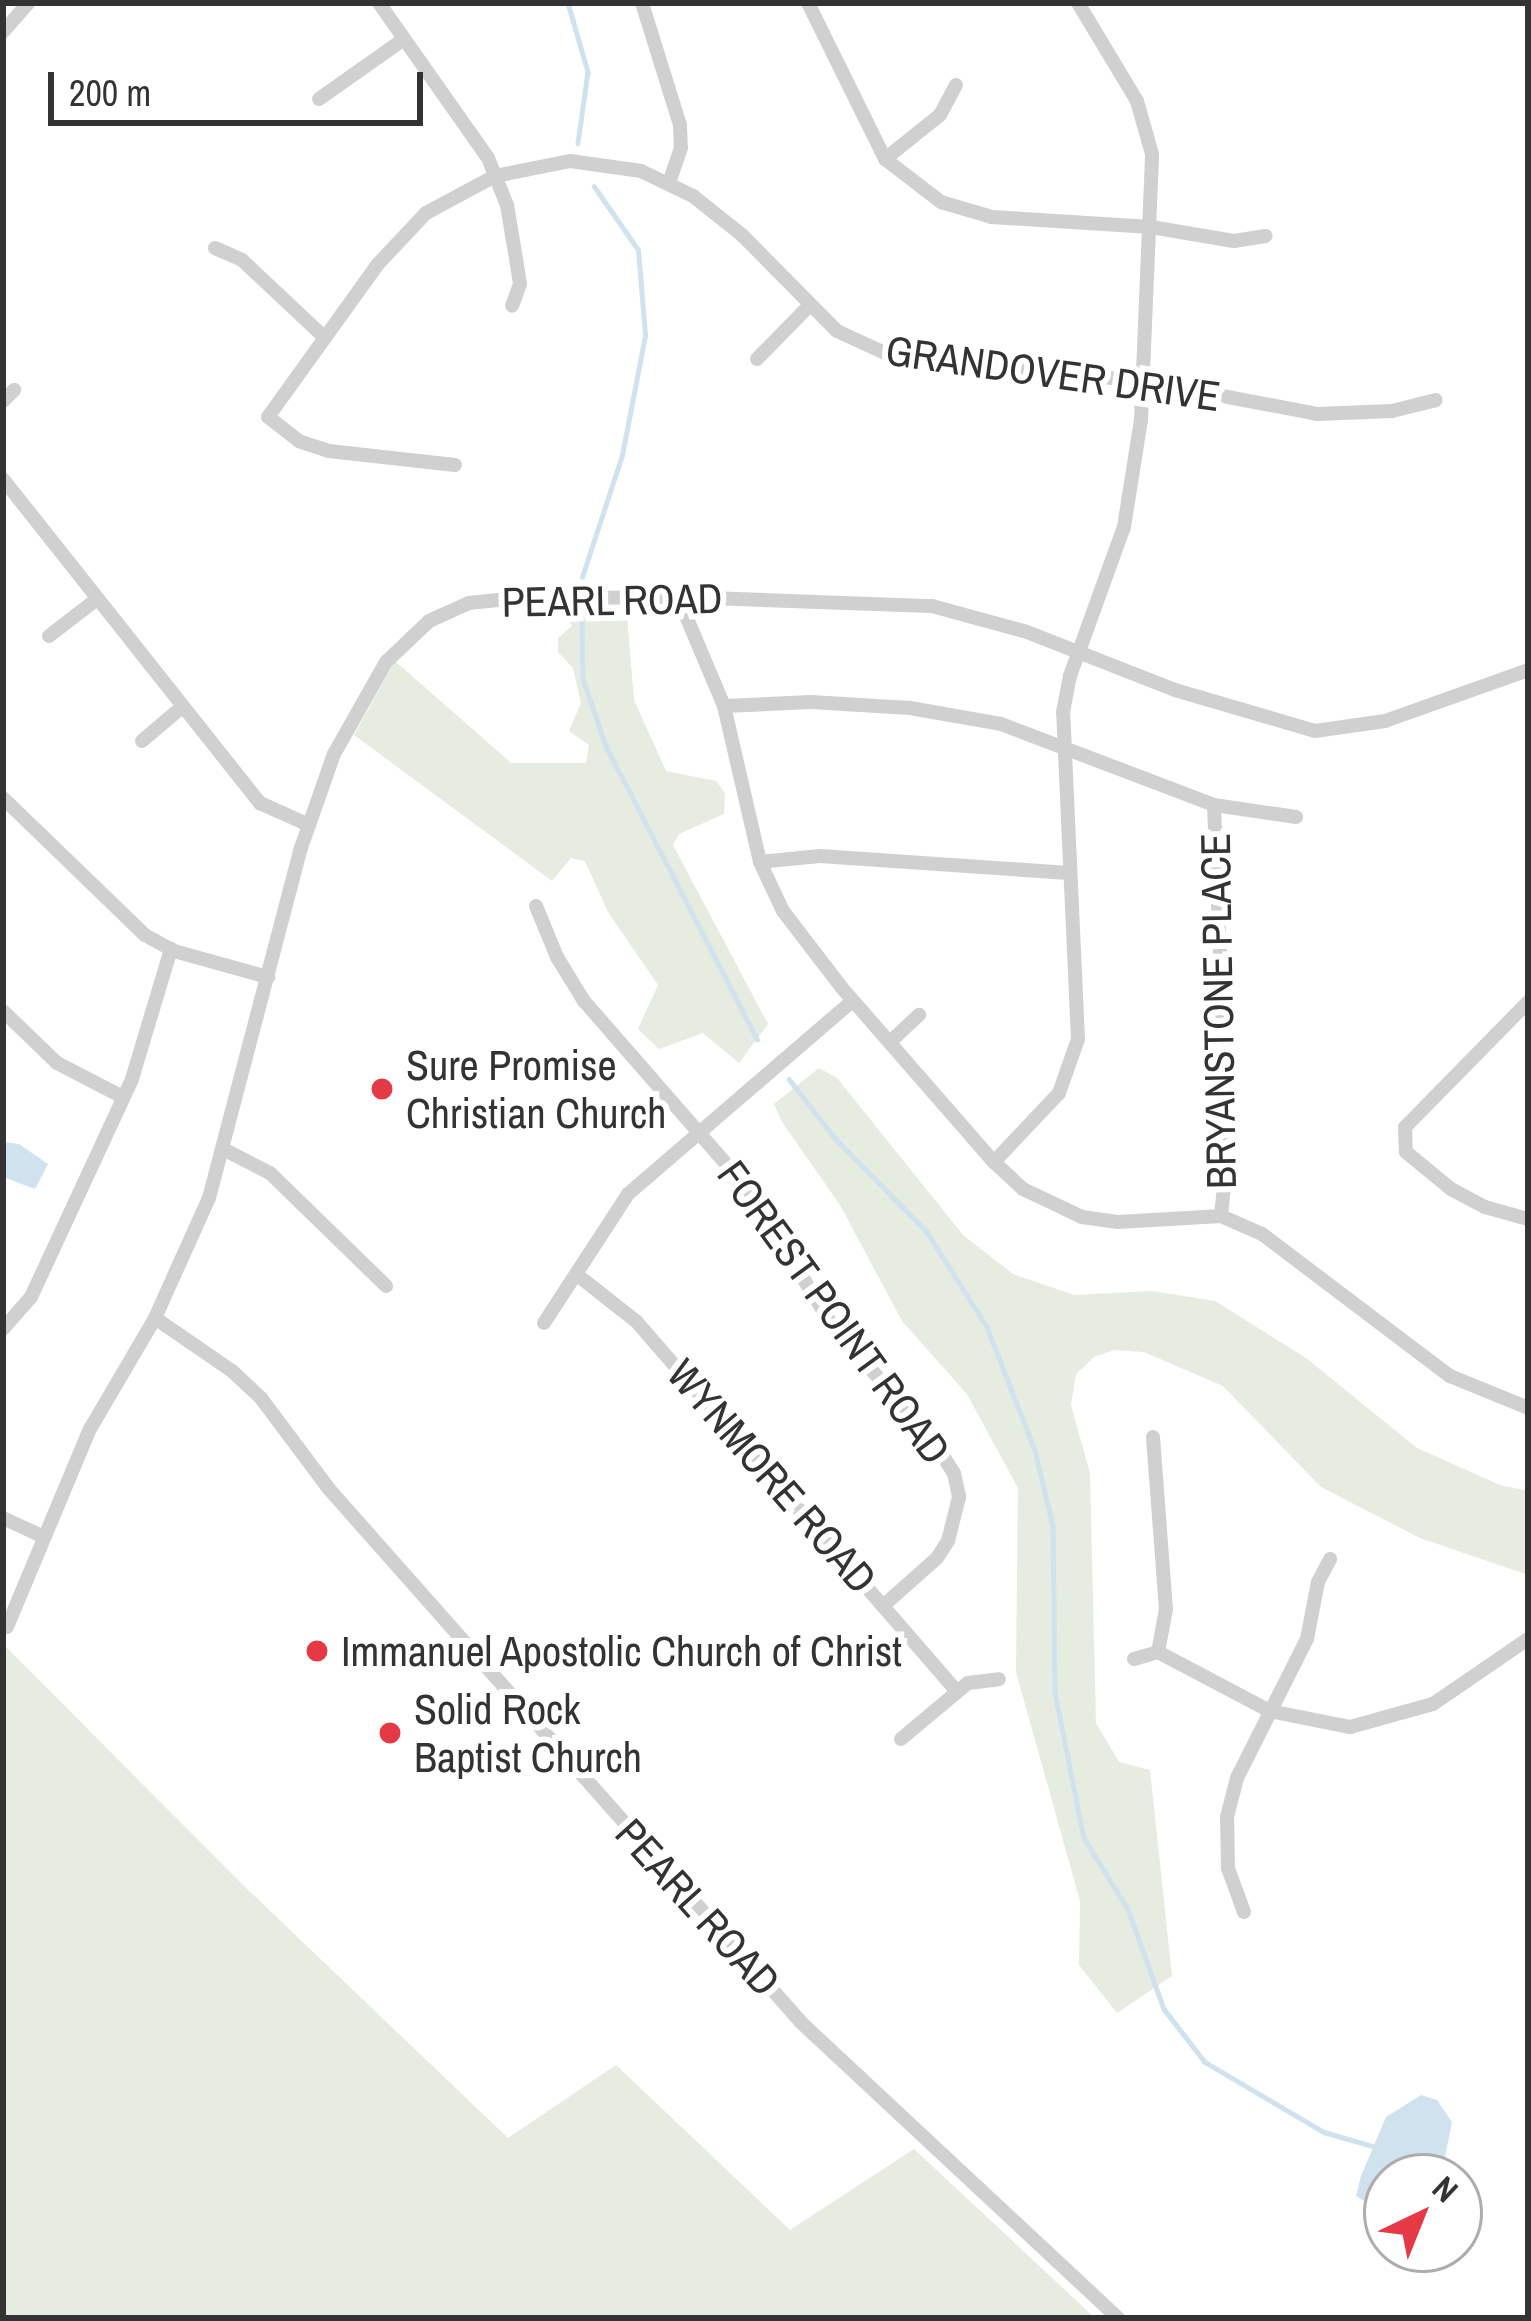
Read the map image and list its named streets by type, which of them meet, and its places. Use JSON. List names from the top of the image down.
{
  "streets": {
    "street": [
      "GRANDOVER DRIVE",
      "PEARL ROAD",
      "BRYANSTONE PLACE",
      "FOREST POINT ROAD",
      "WYNMORE ROAD"
    ]
  },
  "crossings": [
    ["FOREST POINT ROAD", "WYNMORE ROAD"]
  ],
  "places": ["Sure Promise Christian Church", "Immanuel Apostolic Church of Christ", "Solid Rock Baptist Church"],
  "scale_bar": "200 m",
  "north": "top right"
}
